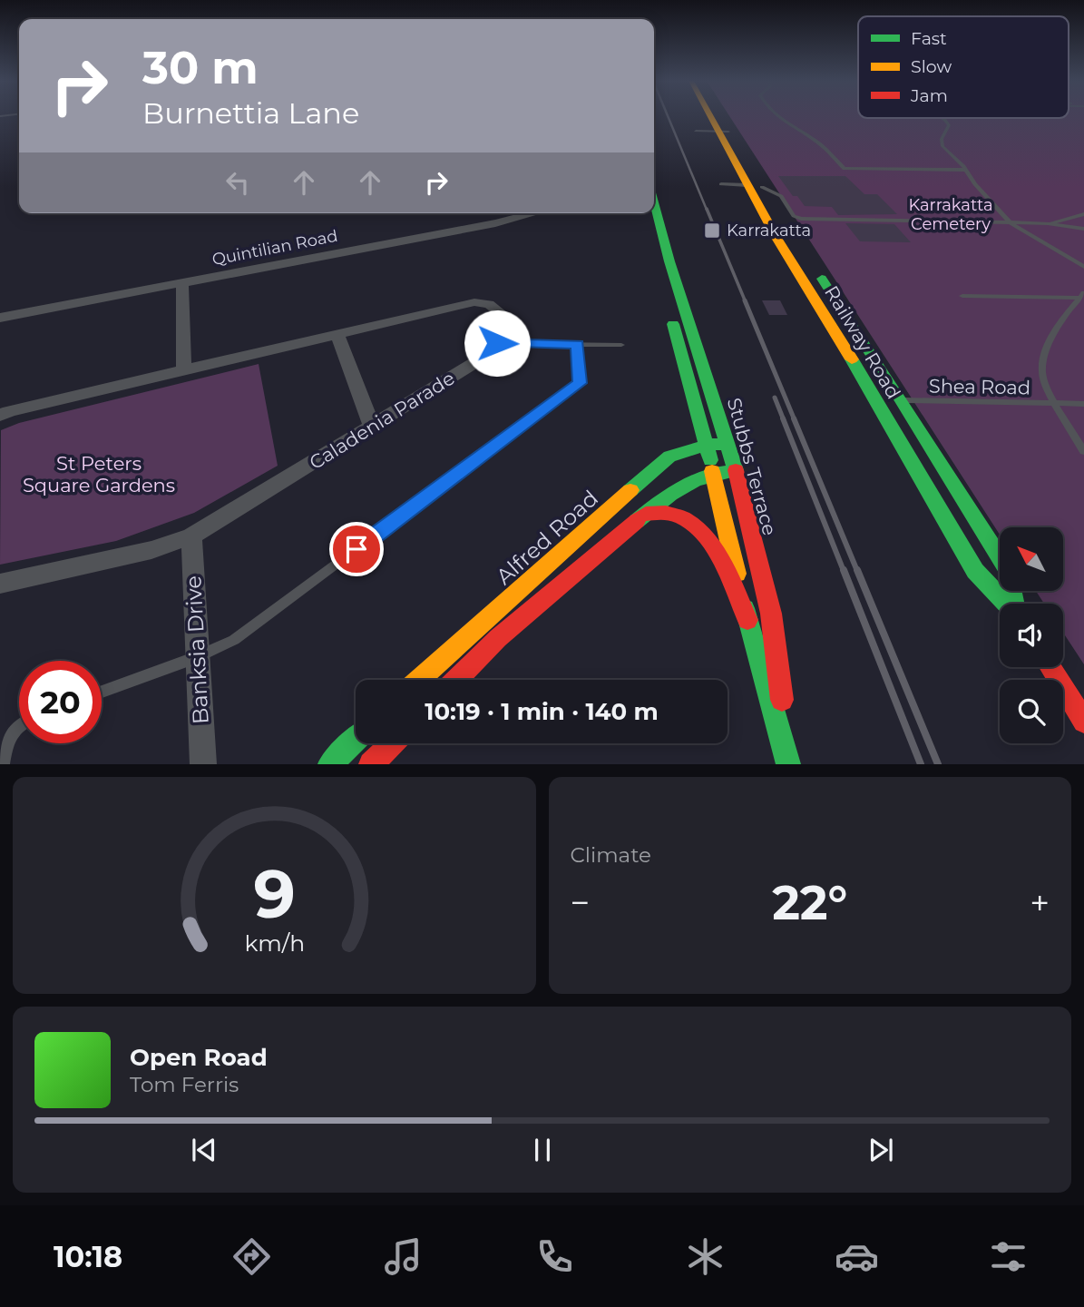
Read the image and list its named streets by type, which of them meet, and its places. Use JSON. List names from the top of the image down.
{
  "streets": {
    "main road": ["Railway Road", "Stubbs Terrace", "Alfred Road"],
    "street": ["Quintilian Road", "Caladenia Parade", "Banksia Drive"],
    "lane": ["Shea Road"]
  },
  "crossings": [
    ["Railway Road", "Shea Road"],
    ["Caladenia Parade", "Banksia Drive"],
    ["Stubbs Terrace", "Alfred Road"]
  ],
  "parks": ["Karrakatta Cemetery", "St Peters Square Gardens"],
  "places": {
    "transit": ["Karrakatta"]
  },
  "legend": ["Fast", "Slow", "Jam"],
  "north": "top left",
  "page": {
    "turn": ["30 m", "Burnettia Lane"],
    "limit": "20",
    "trip": "10:19 · 1 min · 140 m",
    "tile": "Climate",
    "heat": ["−", "22°", "+"],
    "song": ["Open Road", "Tom Ferris"],
    "tabs": "10:18",
    "gauge": ["9", "km/h"]
  }
}
